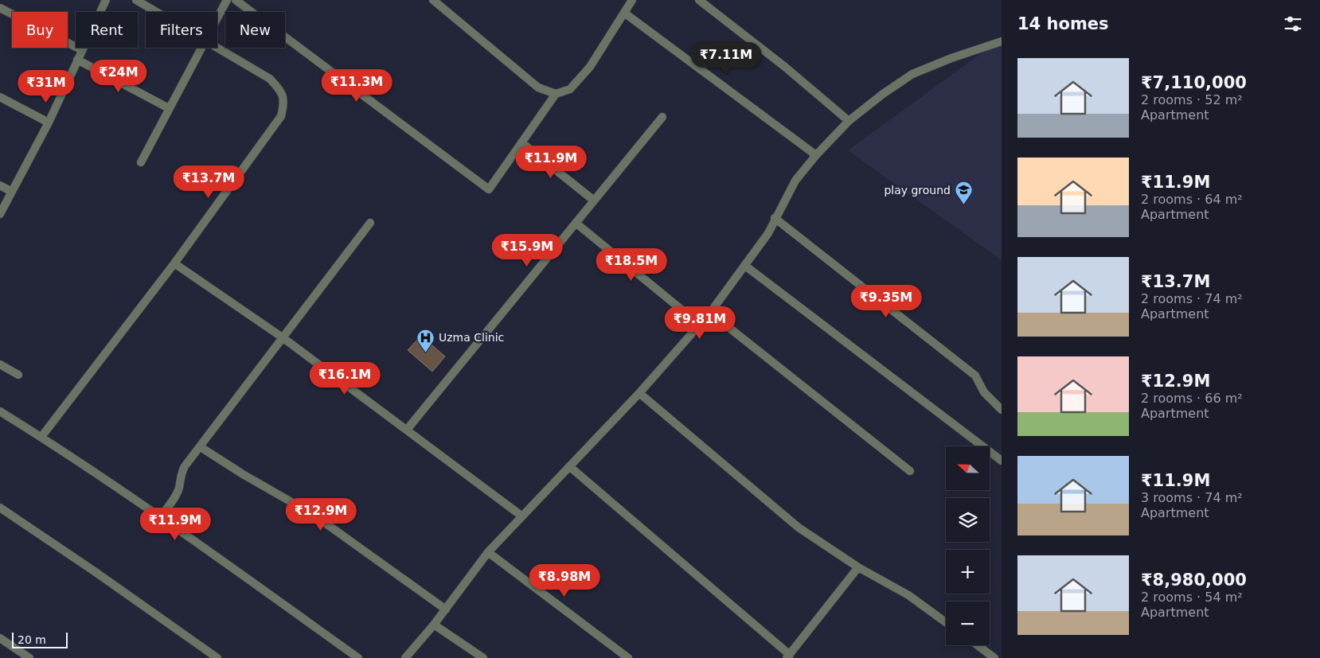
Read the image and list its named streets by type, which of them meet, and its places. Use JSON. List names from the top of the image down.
{
  "places": {
    "school or university": ["play ground"],
    "hospital": ["Uzma Clinic"]
  },
  "scale_bar": "20 m",
  "north": "left",
  "page": {
    "heading": "14 homes",
    "chip": [
      "Buy",
      "Rent",
      "Filters",
      "New"
    ],
    "price": [
      "₹7.11M",
      "₹24M",
      "₹11.3M",
      "₹31M",
      "₹11.9M",
      "₹13.7M",
      "₹15.9M",
      "₹18.5M",
      "₹9.35M",
      "₹9.81M",
      "₹16.1M",
      "₹12.9M",
      "₹11.9M",
      "₹8.98M"
    ],
    "list": [
      {
        "name": "₹7,110,000",
        "note": "2 rooms · 52 m² · Apartment"
      },
      {
        "name": "₹11.9M",
        "note": "2 rooms · 64 m² · Apartment"
      },
      {
        "name": "₹13.7M",
        "note": "2 rooms · 74 m² · Apartment"
      },
      {
        "name": "₹12.9M",
        "note": "2 rooms · 66 m² · Apartment"
      },
      {
        "name": "₹11.9M",
        "note": "3 rooms · 74 m² · Apartment"
      },
      {
        "name": "₹8,980,000",
        "note": "2 rooms · 54 m² · Apartment"
      }
    ],
    "map_buttons": ["+", "−"],
    "scale": "20 m"
  }
}
